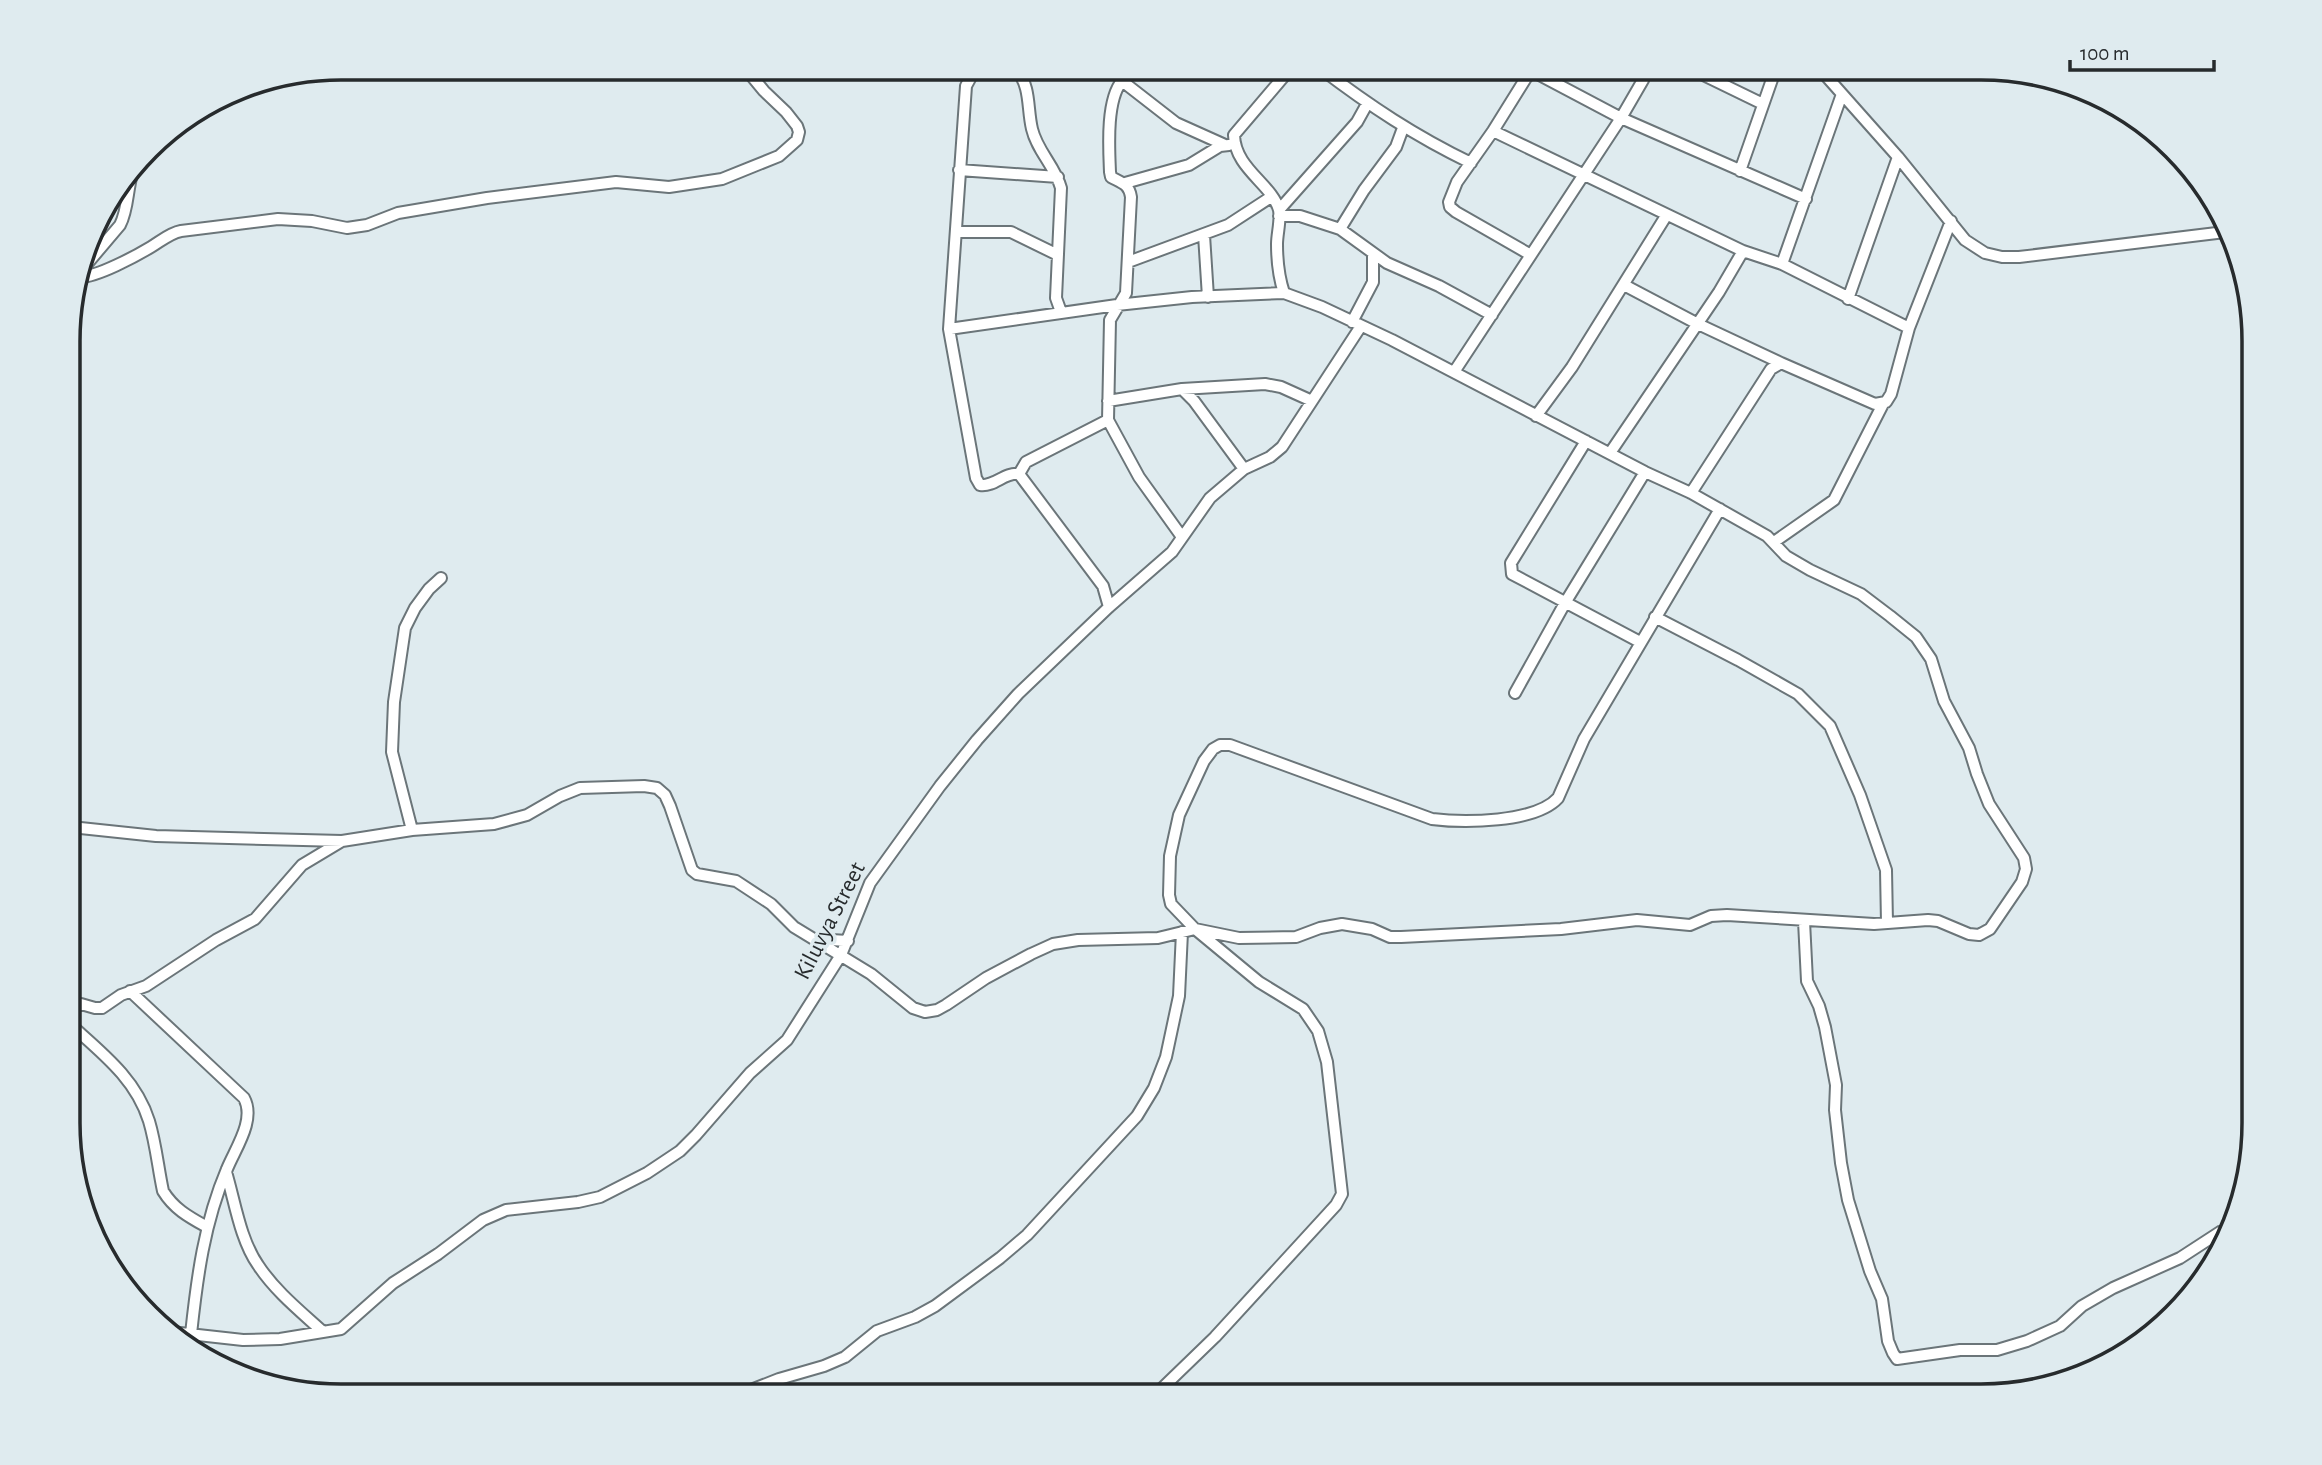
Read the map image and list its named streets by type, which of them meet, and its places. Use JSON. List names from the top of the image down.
{
  "streets": {
    "street": ["Kiluvya Street"]
  },
  "scale_bar": "100 m"
}
